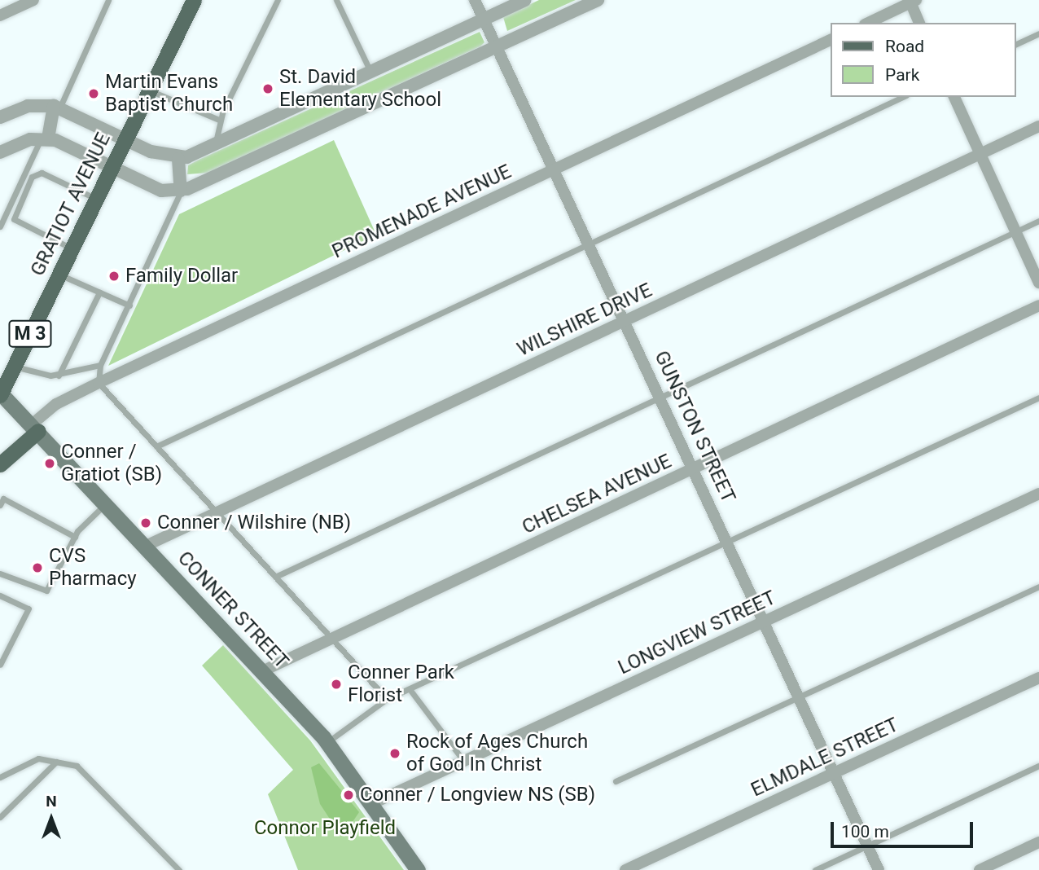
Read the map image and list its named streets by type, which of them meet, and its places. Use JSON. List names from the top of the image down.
{
  "streets": {
    "main road": ["GRATIOT AVENUE", "M 3", "CONNER STREET"],
    "street": [
      "PROMENADE AVENUE",
      "WILSHIRE DRIVE",
      "GUNSTON STREET",
      "CHELSEA AVENUE",
      "LONGVIEW STREET",
      "ELMDALE STREET"
    ]
  },
  "crossings": [
    ["GRATIOT AVENUE", "CONNER STREET"],
    ["PROMENADE AVENUE", "GUNSTON STREET"],
    ["PROMENADE AVENUE", "CONNER STREET"],
    ["WILSHIRE DRIVE", "GUNSTON STREET"],
    ["WILSHIRE DRIVE", "CONNER STREET"],
    ["GUNSTON STREET", "CHELSEA AVENUE"],
    ["GUNSTON STREET", "LONGVIEW STREET"],
    ["GUNSTON STREET", "ELMDALE STREET"],
    ["CHELSEA AVENUE", "CONNER STREET"],
    ["CONNER STREET", "LONGVIEW STREET"]
  ],
  "parks": ["Connor Playfield"],
  "places": [
    "St. David Elementary School",
    "Martin Evans Baptist Church",
    "Family Dollar",
    "Conner / Gratiot (SB)",
    "Conner / Wilshire (NB)",
    "CVS Pharmacy",
    "Conner Park Florist",
    "Rock of Ages Church of God In Christ",
    "Conner / Longview NS (SB)"
  ],
  "legend": ["Road", "Park"],
  "scale_bar": "100 m",
  "north": "top"
}
